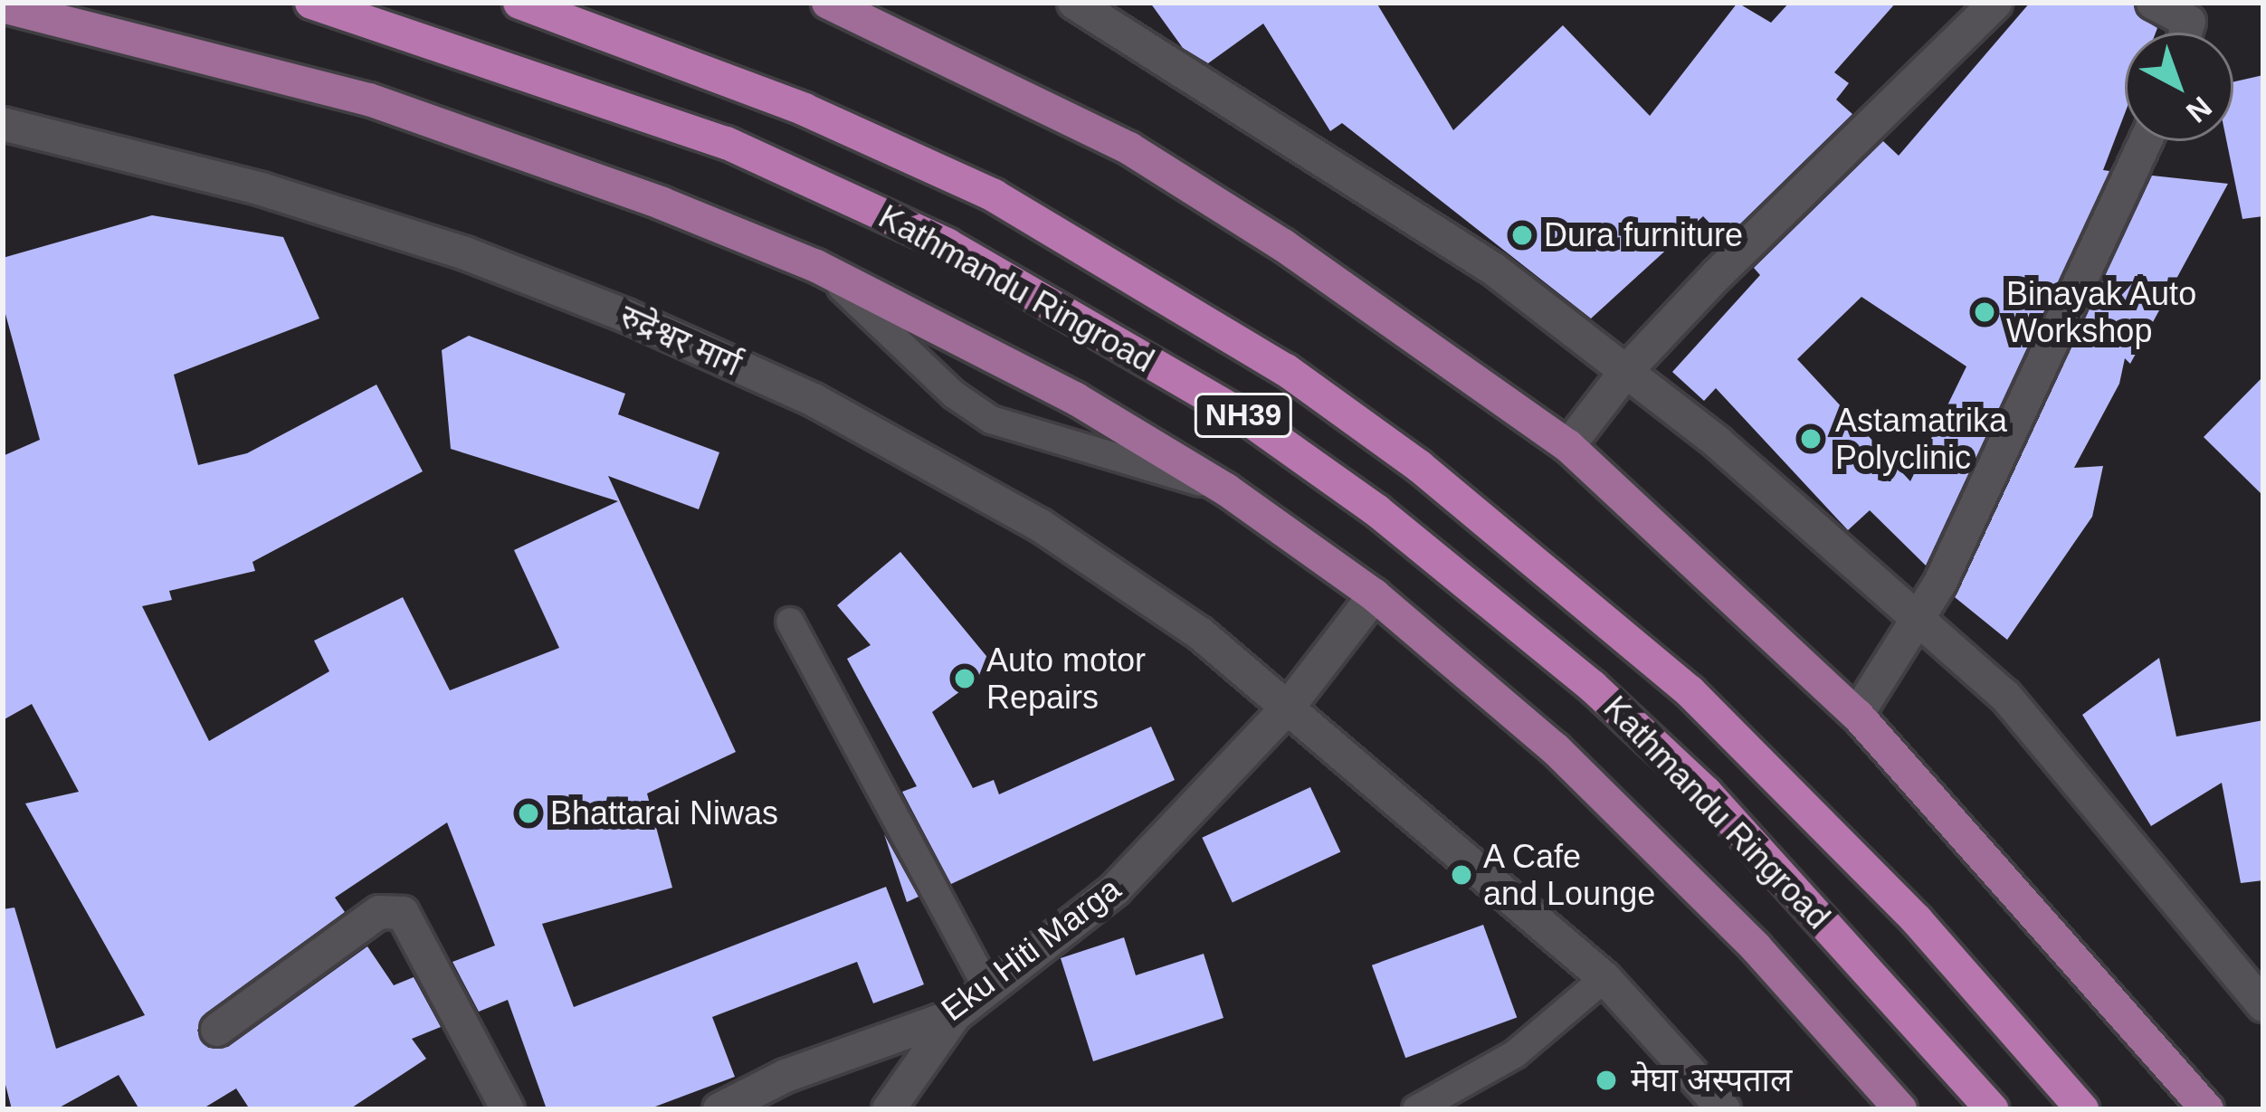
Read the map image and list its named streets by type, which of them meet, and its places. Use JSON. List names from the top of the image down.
{
  "streets": {
    "highway": ["Kathmandu Ringroad", "NH39"],
    "street": ["रुद्रेश्वर मार्ग", "Eku Hiti Marga"]
  },
  "crossings": [
    ["रुद्रेश्वर मार्ग", "Eku Hiti Marga"]
  ],
  "places": [
    "Dura furniture",
    "Binayak Auto Workshop",
    "Astamatrika Polyclinic",
    "Auto motor Repairs",
    "Bhattarai Niwas",
    "A Cafe and Lounge",
    "मेघा अस्पताल"
  ],
  "north": "bottom right"
}
